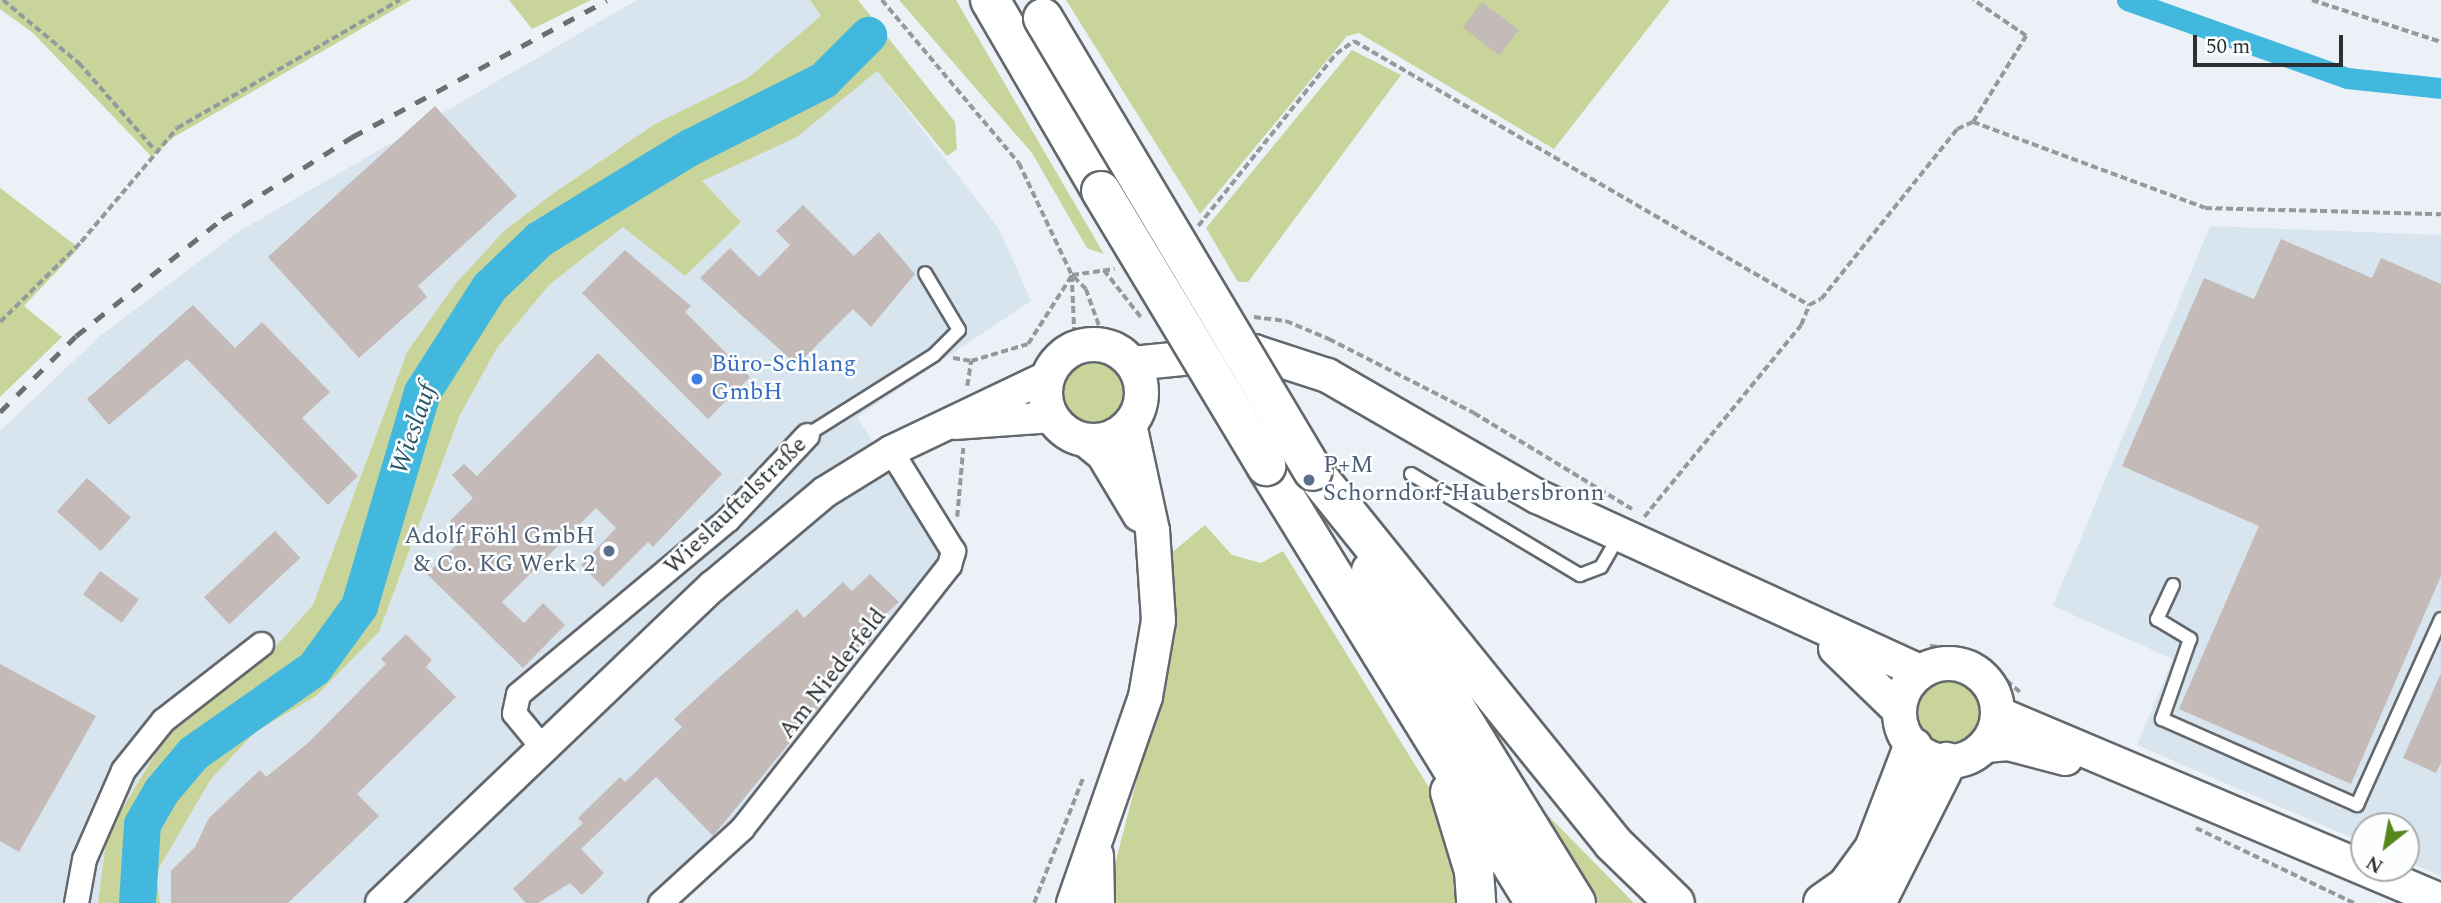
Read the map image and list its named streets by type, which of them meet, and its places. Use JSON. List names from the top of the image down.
{
  "streets": {
    "main road": ["Wieslauftalstraße"],
    "street": ["Am Niederfeld"]
  },
  "water": ["Wieslauf"],
  "places": ["Büro-Schlang GmbH", "P+M Schorndorf-Haubersbronn", "Adolf Föhl GmbH & Co. KG Werk 2"],
  "scale_bar": "50 m",
  "north": "bottom left"
}
